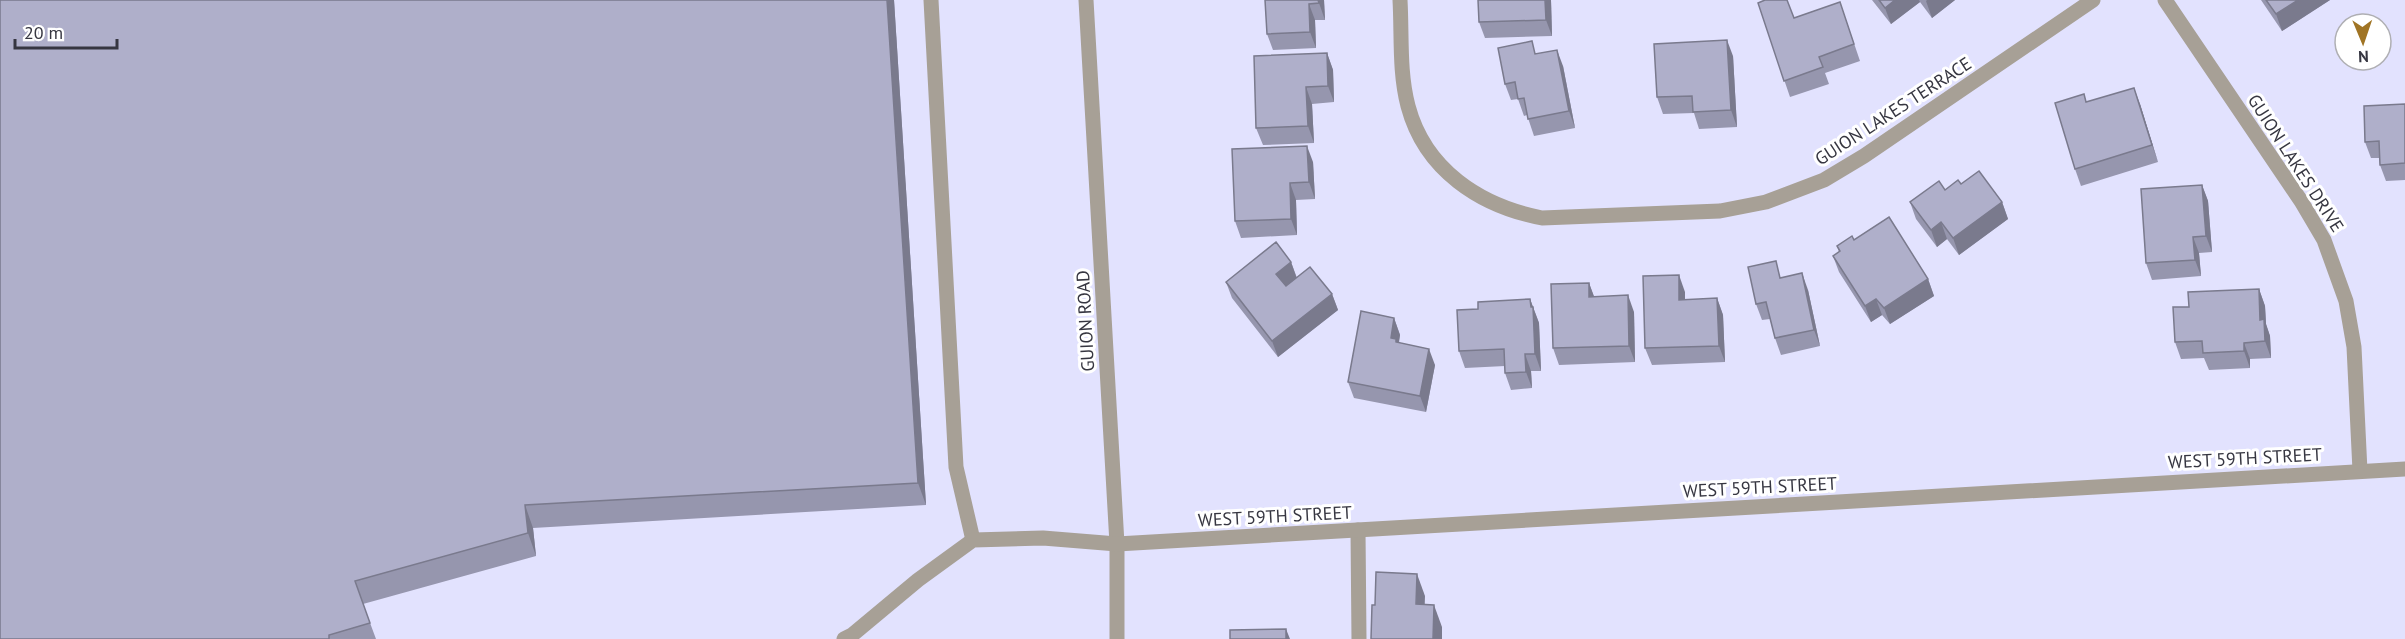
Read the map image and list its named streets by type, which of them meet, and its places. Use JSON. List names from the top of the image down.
{
  "streets": {
    "street": [
      "GUION LAKES TERRACE",
      "GUION LAKES DRIVE",
      "GUION ROAD",
      "WEST 59TH STREET"
    ]
  },
  "crossings": [
    ["GUION LAKES DRIVE", "WEST 59TH STREET"],
    ["GUION ROAD", "WEST 59TH STREET"]
  ],
  "scale_bar": "20 m",
  "north": "bottom"
}
